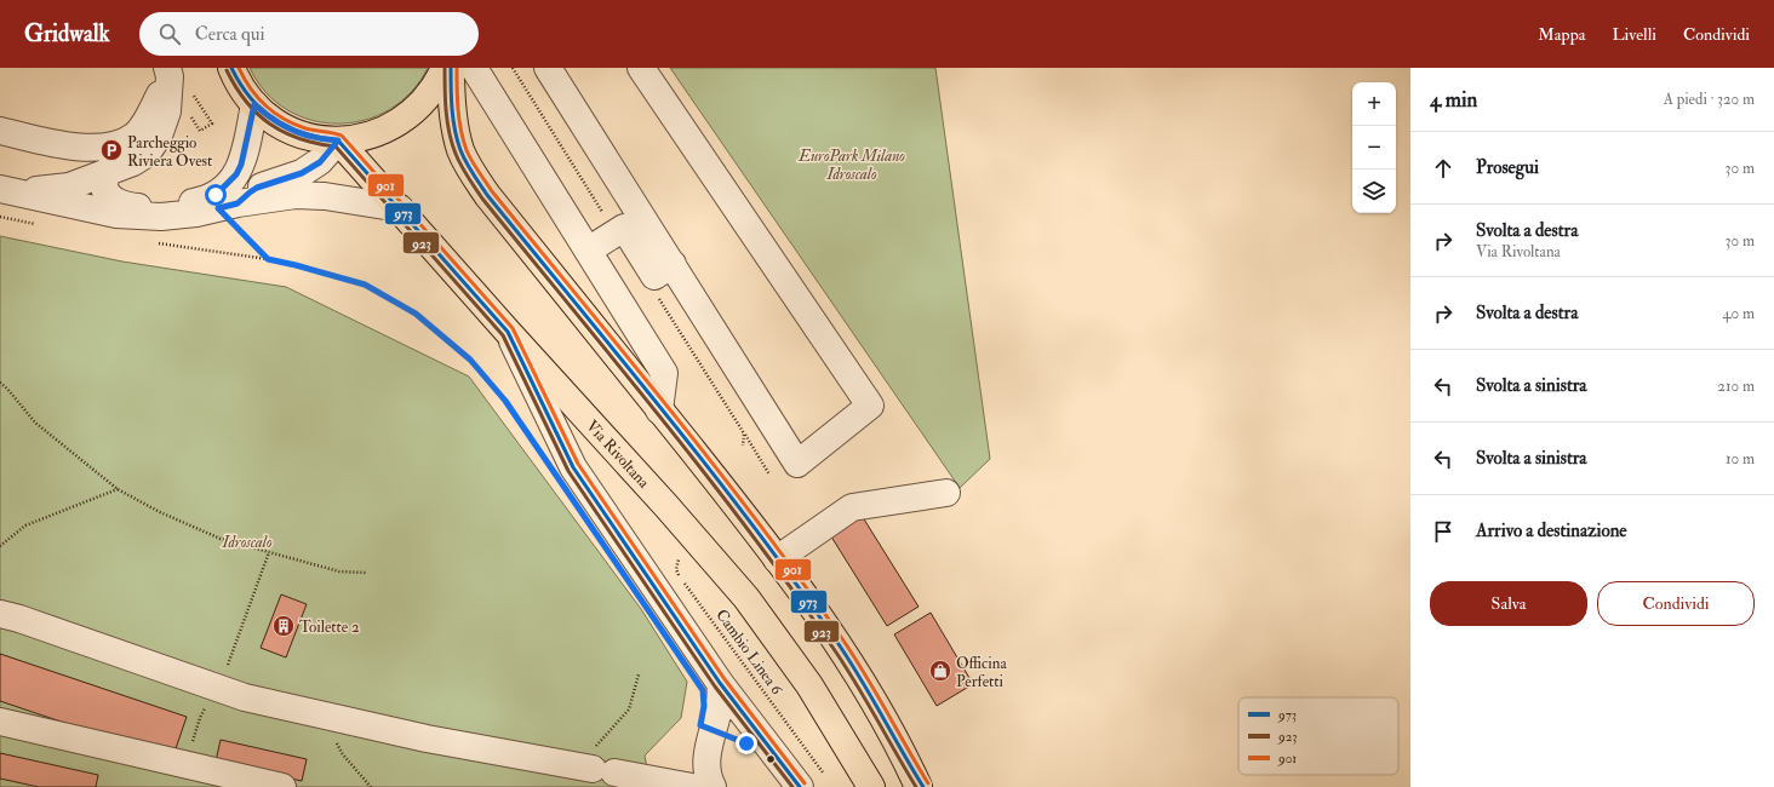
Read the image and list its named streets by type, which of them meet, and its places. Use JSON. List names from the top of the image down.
{
  "streets": {
    "main road": ["Via Rivoltana"],
    "path": ["Cambio Linea 6"]
  },
  "parks": ["EuroPark Milano Idroscalo", "Idroscalo"],
  "places": {
    "parking": ["Parcheggio Riviera Ovest"],
    "building": ["Toilette 2"],
    "shop": ["Officina Perfetti"]
  },
  "lines": ["transit line 973", "transit line 923", "transit line 901"],
  "legend": ["973", "923", "901"],
  "page": {
    "header": "Gridwalk",
    "search": "Cerca qui",
    "nav": ["Mappa", "Livelli", "Condividi"],
    "heading": ["4 min", "A piedi · 320 m"],
    "map_buttons": ["+", "−"],
    "list": [
      ["Prosegui", "30 m"],
      ["Svolta a destra", "Via Rivoltana", "30 m"],
      ["Svolta a destra", "40 m"],
      ["Svolta a sinistra", "210 m"],
      ["Svolta a sinistra", "10 m"],
      "Arrivo a destinazione"
    ],
    "buttons": ["Salva", "Condividi"]
  }
}
